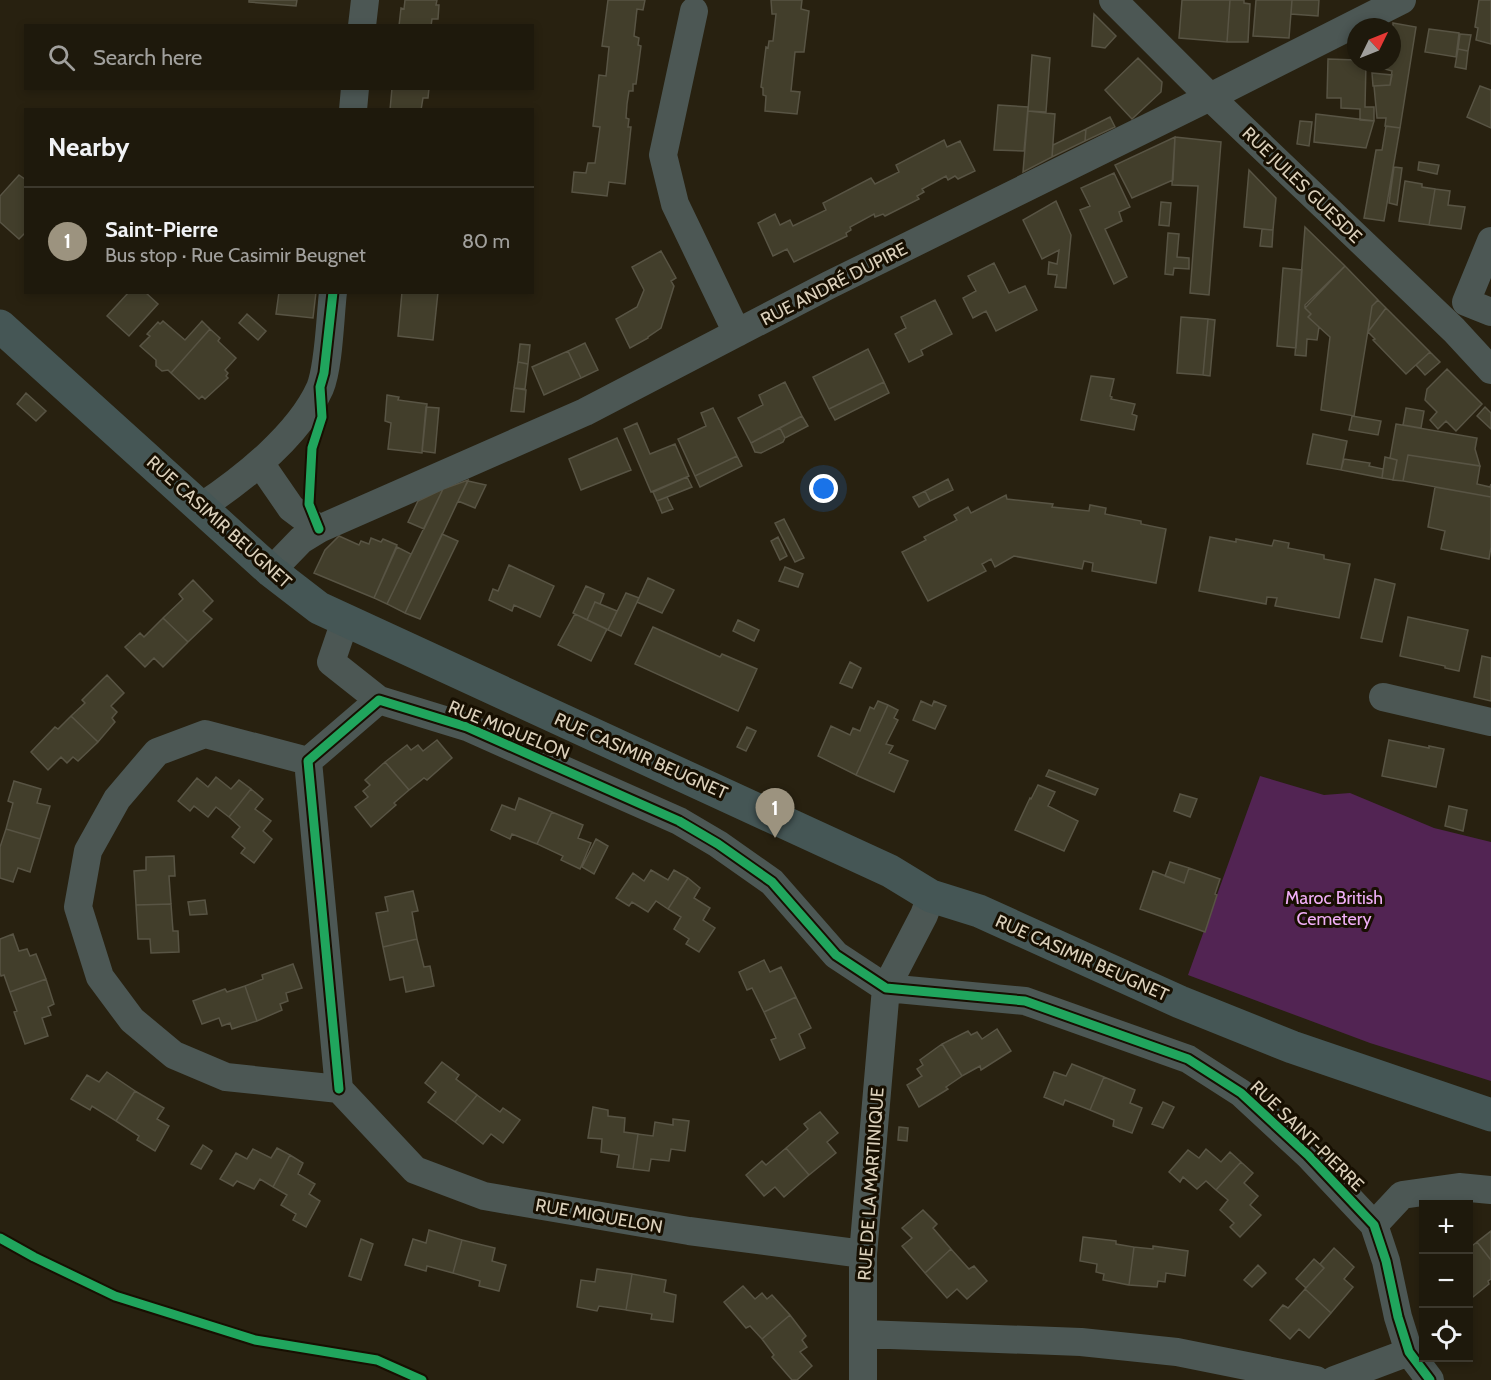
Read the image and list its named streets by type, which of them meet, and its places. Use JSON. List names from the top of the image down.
{
  "streets": {
    "main road": ["RUE CASIMIR BEUGNET"],
    "street": [
      "RUE JULES GUESDE",
      "RUE ANDRÉ DUPIRE",
      "RUE MIQUELON",
      "RUE SAINT-PIERRE",
      "RUE DE LA MARTINIQUE"
    ]
  },
  "crossings": [
    ["RUE JULES GUESDE", "RUE ANDRÉ DUPIRE"],
    ["RUE ANDRÉ DUPIRE", "RUE CASIMIR BEUGNET"],
    ["RUE CASIMIR BEUGNET", "RUE MIQUELON"],
    ["RUE CASIMIR BEUGNET", "RUE DE LA MARTINIQUE"],
    ["RUE MIQUELON", "RUE SAINT-PIERRE"],
    ["RUE MIQUELON", "RUE DE LA MARTINIQUE"],
    ["RUE SAINT-PIERRE", "RUE DE LA MARTINIQUE"]
  ],
  "parks": ["Maroc British Cemetery"],
  "north": "top right",
  "page": {
    "search": "Search here",
    "heading": "Nearby",
    "list": [
      {
        "mark": "1",
        "name": "Saint-Pierre",
        "note": "Bus stop · Rue Casimir Beugnet",
        "value": "80 m"
      }
    ],
    "pins": "1",
    "map_buttons": ["+", "−"]
  }
}
